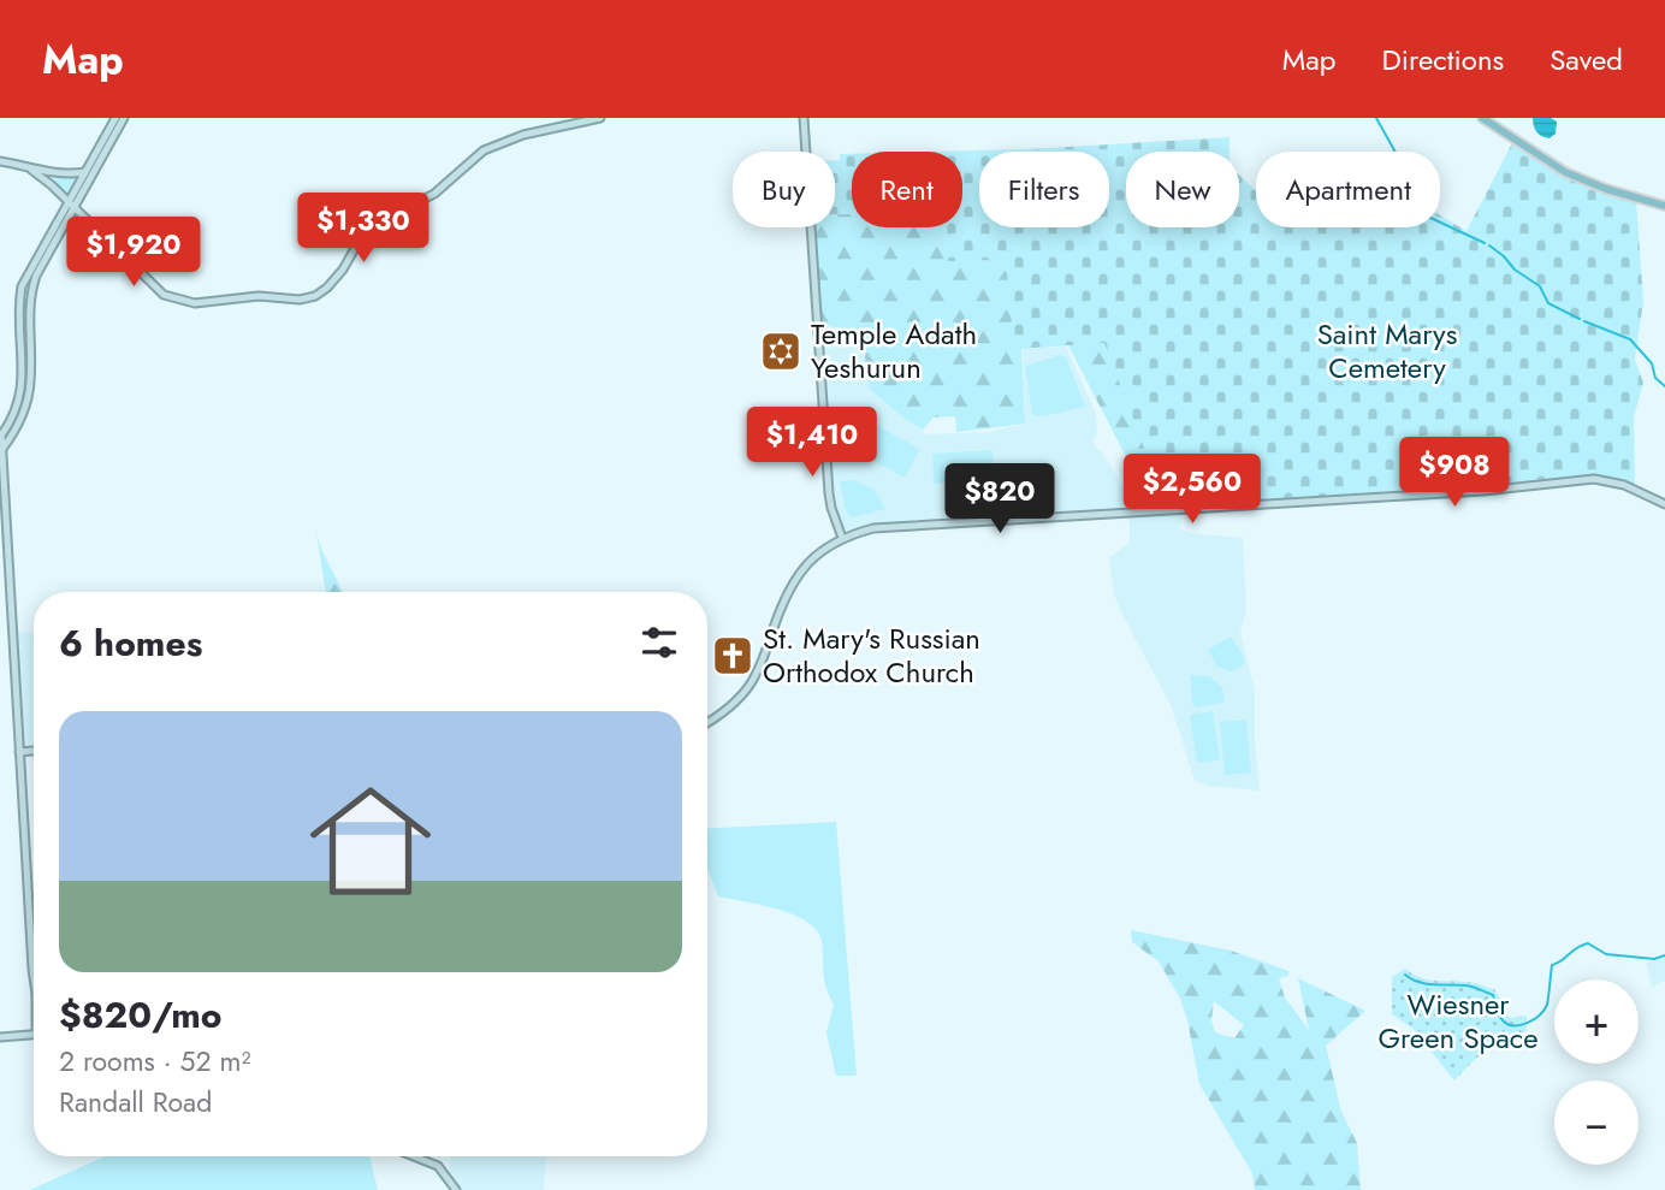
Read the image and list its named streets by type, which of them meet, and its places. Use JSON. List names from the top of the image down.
{
  "parks": ["Saint Marys Cemetery", "Wiesner Green Space"],
  "places": {
    "synagogue": ["Temple Adath Yeshurun"],
    "church": ["St. Mary's Russian Orthodox Church"]
  },
  "page": {
    "header": "Map",
    "nav": ["Map", "Directions", "Saved"],
    "chip": [
      "Buy",
      "Rent",
      "Filters",
      "New",
      "Apartment"
    ],
    "price": [
      "$1,330",
      "$1,920",
      "$1,410",
      "$908",
      "$2,560",
      "$820"
    ],
    "heading": "6 homes",
    "list": [
      {
        "name": "$820/mo",
        "note": "2 rooms · 52 m² · Randall Road"
      }
    ],
    "map_buttons": ["+", "−"]
  }
}
